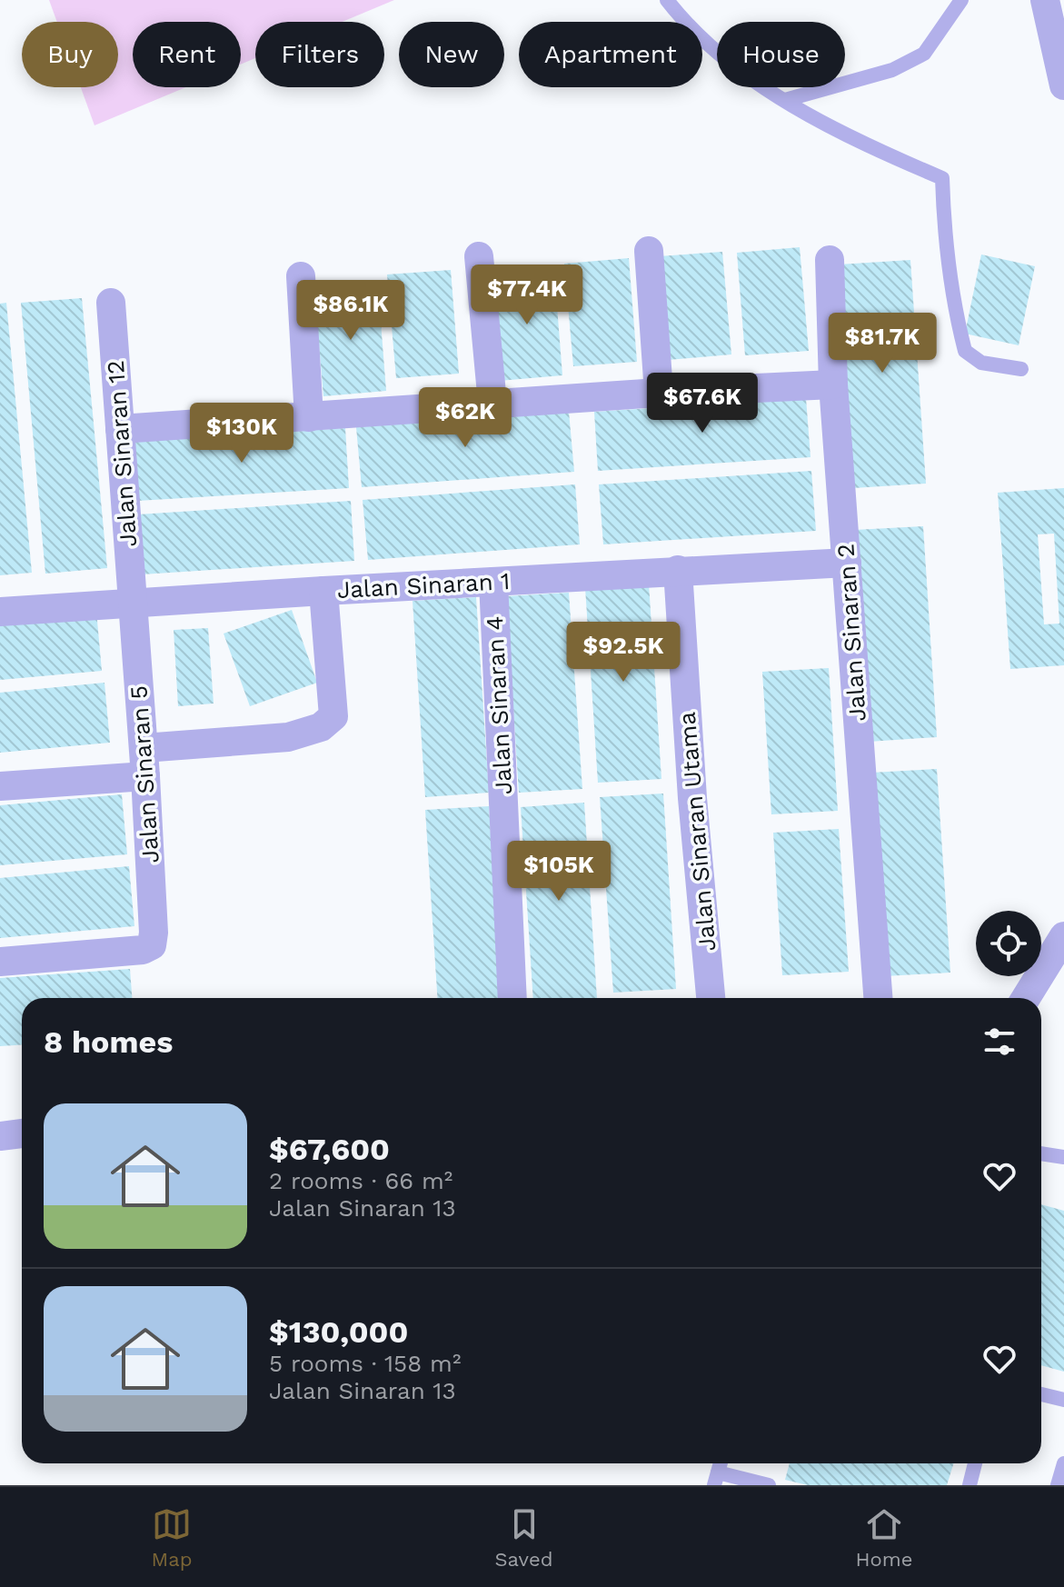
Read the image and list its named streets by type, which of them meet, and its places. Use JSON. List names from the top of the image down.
{
  "streets": {
    "street": [
      "Jalan Sinaran 12",
      "Jalan Sinaran 1",
      "Jalan Sinaran 2",
      "Jalan Sinaran 4",
      "Jalan Sinaran 5",
      "Jalan Sinaran Utama"
    ]
  },
  "crossings": [
    ["Jalan Sinaran 12", "Jalan Sinaran 1"],
    ["Jalan Sinaran 12", "Jalan Sinaran 5"],
    ["Jalan Sinaran 1", "Jalan Sinaran 2"],
    ["Jalan Sinaran 1", "Jalan Sinaran 4"],
    ["Jalan Sinaran 1", "Jalan Sinaran 5"],
    ["Jalan Sinaran 1", "Jalan Sinaran Utama"]
  ],
  "page": {
    "chip": [
      "Buy",
      "Rent",
      "Filters",
      "New",
      "Apartment",
      "House"
    ],
    "price": [
      "$77.4K",
      "$86.1K",
      "$81.7K",
      "$67.6K",
      "$62K",
      "$130K",
      "$92.5K",
      "$105K"
    ],
    "heading": "8 homes",
    "list": [
      {
        "name": "$67,600",
        "note": "2 rooms · 66 m² · Jalan Sinaran 13"
      },
      {
        "name": "$130,000",
        "note": "5 rooms · 158 m² · Jalan Sinaran 13"
      }
    ],
    "tabs": ["Map", "Saved", "Home"]
  }
}
